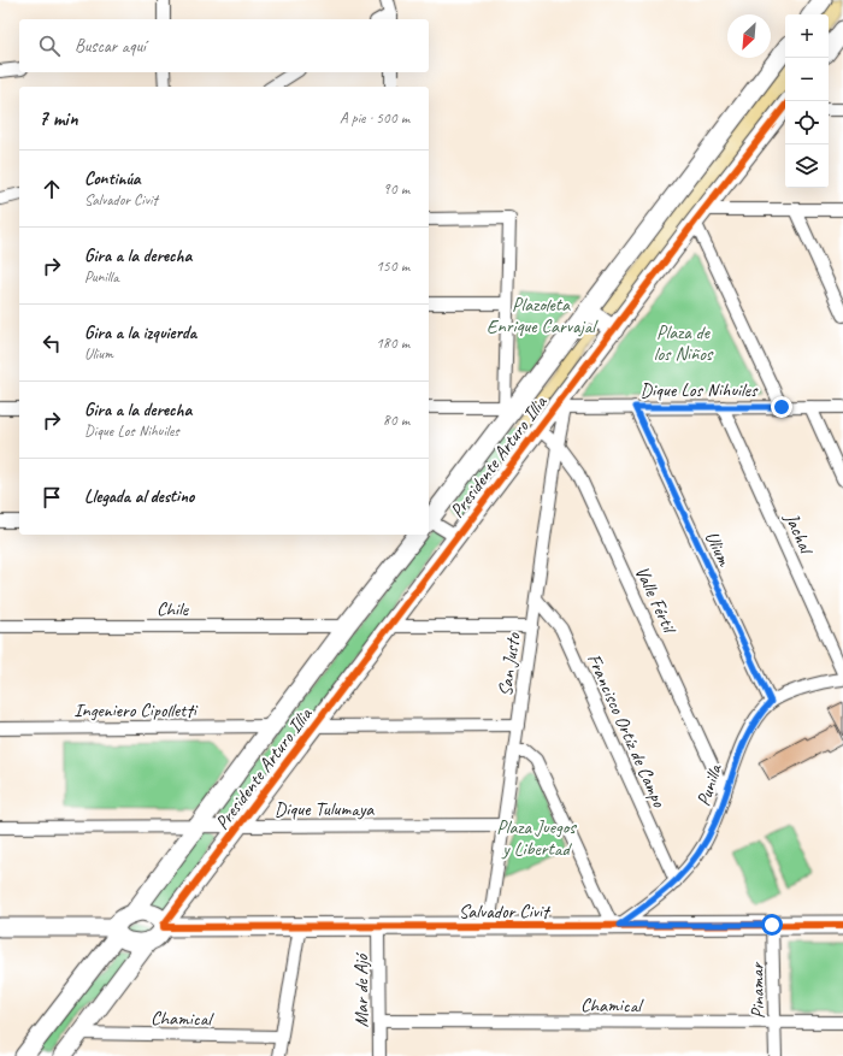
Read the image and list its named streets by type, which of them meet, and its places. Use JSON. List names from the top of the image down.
{
  "streets": {
    "street": [
      "Dique Los Nihuiles",
      "Presidente Arturo Illia",
      "Jachal",
      "Ulium",
      "Valle Fértil",
      "Chile",
      "San Justo",
      "Ingeniero Cipolletti",
      "Francisco Ortíz de Campo",
      "Punilla",
      "Dique Tulumaya",
      "Salvador Civit",
      "Mar de Ajó",
      "Pinamar",
      "Chamical"
    ]
  },
  "crossings": [
    ["Dique Los Nihuiles", "Presidente Arturo Illia"],
    ["Dique Los Nihuiles", "Jachal"],
    ["Dique Los Nihuiles", "Ulium"],
    ["Dique Los Nihuiles", "San Justo"],
    ["Presidente Arturo Illia", "Valle Fértil"],
    ["Presidente Arturo Illia", "Chile"],
    ["Presidente Arturo Illia", "San Justo"],
    ["Presidente Arturo Illia", "Ingeniero Cipolletti"],
    ["Presidente Arturo Illia", "Dique Tulumaya"],
    ["Presidente Arturo Illia", "Salvador Civit"],
    ["Ulium", "Punilla"],
    ["Valle Fértil", "San Justo"],
    ["Valle Fértil", "Punilla"],
    ["San Justo", "Francisco Ortíz de Campo"],
    ["San Justo", "Dique Tulumaya"],
    ["San Justo", "Salvador Civit"],
    ["Francisco Ortíz de Campo", "Punilla"],
    ["Punilla", "Salvador Civit"],
    ["Salvador Civit", "Mar de Ajó"],
    ["Salvador Civit", "Pinamar"],
    ["Mar de Ajó", "Chamical"],
    ["Pinamar", "Chamical"]
  ],
  "parks": ["Plazoleta Enrique Carvajal", "Plaza de los Niños", "Plaza Juegos y Libertad"],
  "north": "bottom left",
  "page": {
    "map_buttons": ["+", "−"],
    "search": "Buscar aquí",
    "heading": ["7 min", "A pie · 500 m"],
    "list": [
      ["Continúa", "Salvador Civit", "90 m"],
      ["Gira a la derecha", "Punilla", "150 m"],
      ["Gira a la izquierda", "Ulium", "180 m"],
      ["Gira a la derecha", "Dique Los Nihuiles", "80 m"],
      "Llegada al destino"
    ]
  }
}
